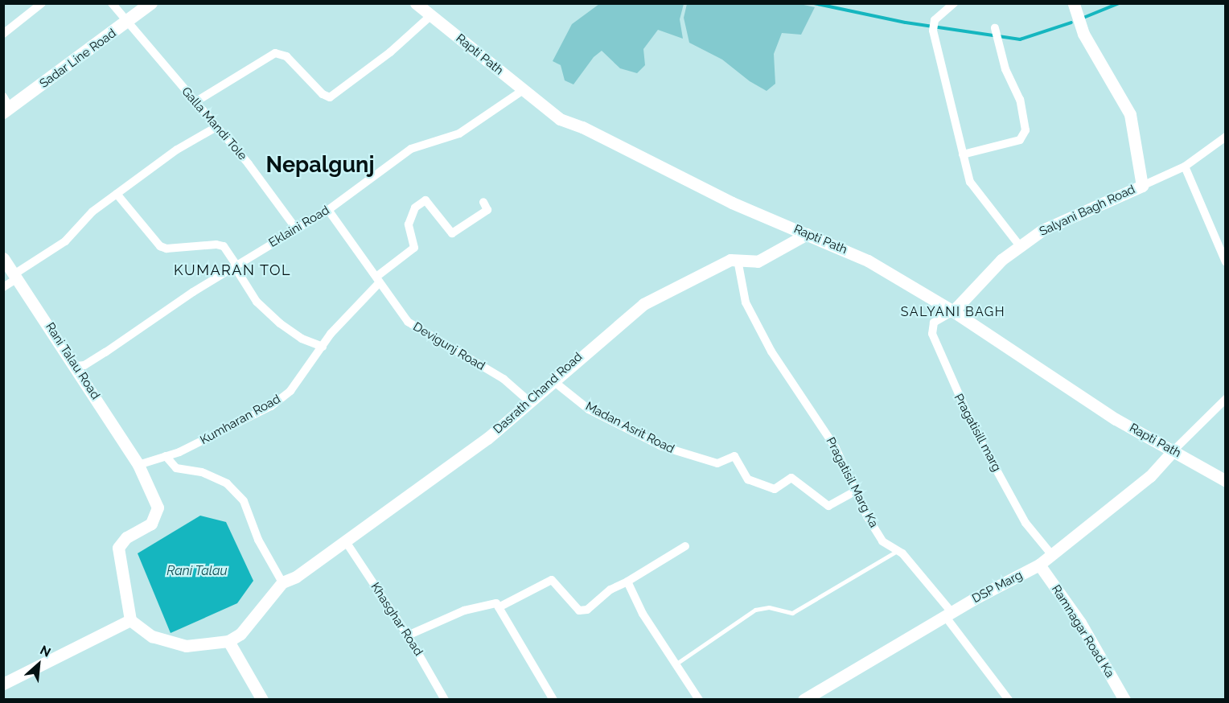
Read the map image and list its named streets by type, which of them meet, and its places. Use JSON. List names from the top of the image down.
{
  "streets": {
    "main road": ["Sadar Line Road"],
    "street": [
      "Rapti Path",
      "Galla Mandi Tole",
      "Salyani Bagh Road",
      "Eklaini Road",
      "Devigunj Road",
      "Rani Talau Road",
      "Dasrath Chand Road",
      "Kumharan Road",
      "Madan Asrit Road",
      "Pragatisill marg",
      "Pragatisil Marg Ka",
      "DSP Marg",
      "Khasghar Road",
      "Ramnagar Road Ka"
    ]
  },
  "crossings": [
    ["Rapti Path", "Salyani Bagh Road"],
    ["Rapti Path", "Eklaini Road"],
    ["Rapti Path", "Dasrath Chand Road"],
    ["Rapti Path", "Pragatisill marg"],
    ["Rapti Path", "DSP Marg"],
    ["Sadar Line Road", "Galla Mandi Tole"],
    ["Galla Mandi Tole", "Eklaini Road"],
    ["Salyani Bagh Road", "Pragatisill marg"],
    ["Eklaini Road", "Devigunj Road"],
    ["Eklaini Road", "Rani Talau Road"],
    ["Devigunj Road", "Dasrath Chand Road"],
    ["Devigunj Road", "Kumharan Road"],
    ["Rani Talau Road", "Kumharan Road"],
    ["Dasrath Chand Road", "Madan Asrit Road"],
    ["Dasrath Chand Road", "Pragatisil Marg Ka"],
    ["Dasrath Chand Road", "Khasghar Road"],
    ["Madan Asrit Road", "Pragatisil Marg Ka"],
    ["Pragatisill marg", "DSP Marg"],
    ["Pragatisil Marg Ka", "DSP Marg"],
    ["DSP Marg", "Ramnagar Road Ka"]
  ],
  "districts": ["Nepalgunj", "KUMARAN TOL", "SALYANI BAGH"],
  "water": ["Rani Talau"],
  "north": "top right"
}
